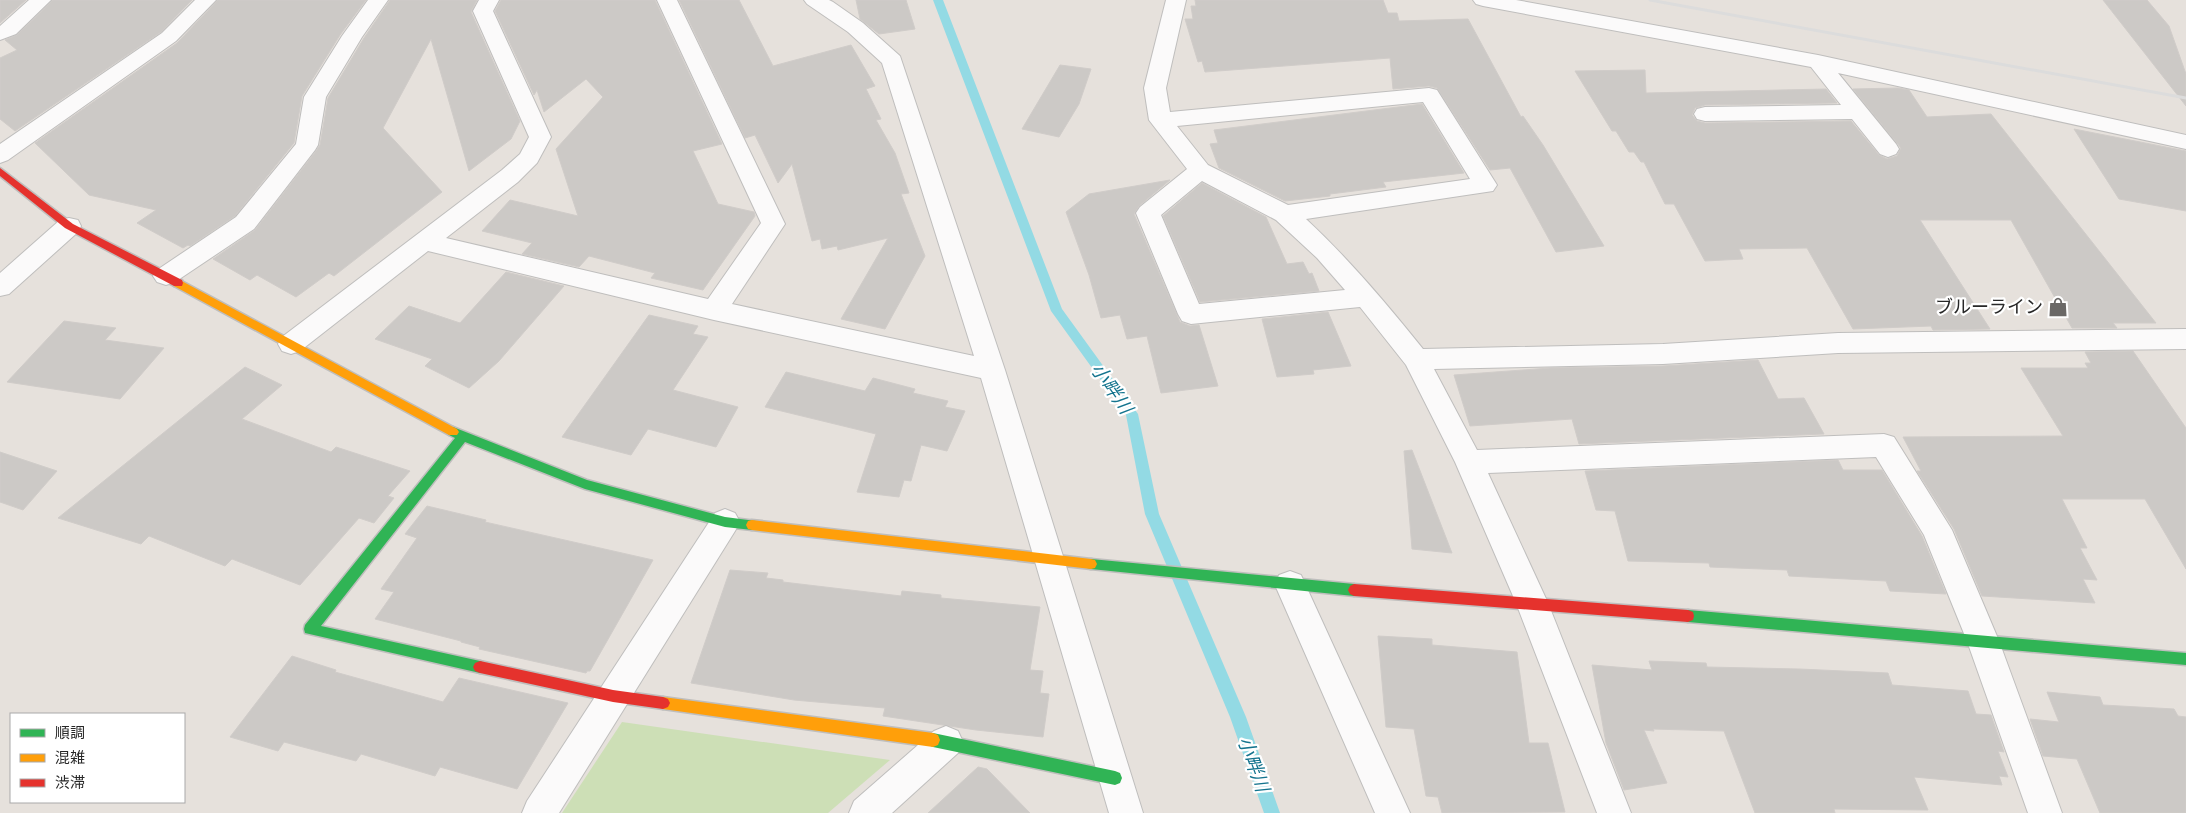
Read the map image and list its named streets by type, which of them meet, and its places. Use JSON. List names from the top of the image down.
{
  "water": ["小畔川"],
  "places": {
    "shop": ["ブルーライン"]
  },
  "legend": ["順調", "混雑", "渋滞"]
}
